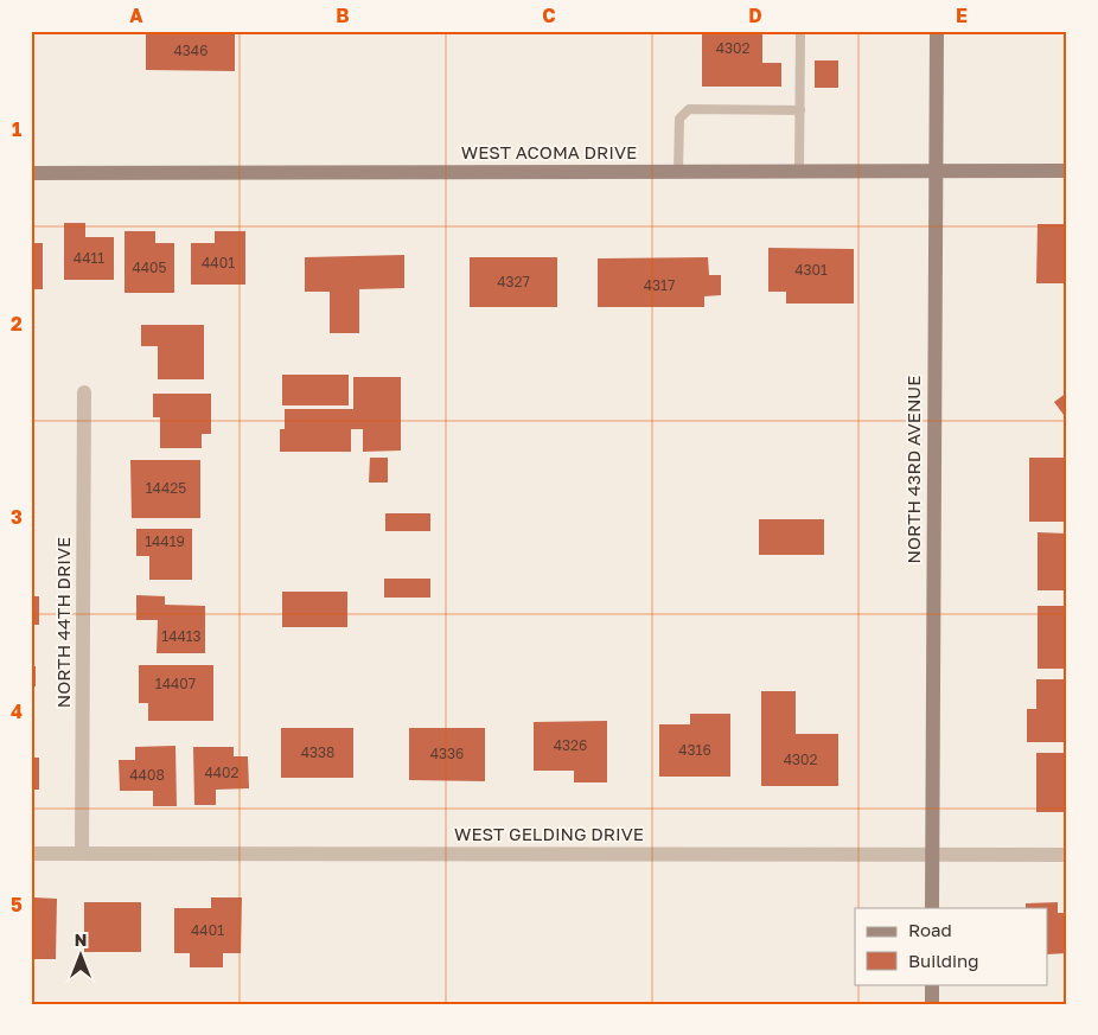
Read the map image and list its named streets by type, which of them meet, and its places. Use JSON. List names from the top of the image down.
{
  "streets": {
    "street": [
      "WEST ACOMA DRIVE",
      "NORTH 43RD AVENUE",
      "NORTH 44TH DRIVE",
      "WEST GELDING DRIVE"
    ]
  },
  "crossings": [
    ["WEST ACOMA DRIVE", "NORTH 43RD AVENUE"],
    ["NORTH 43RD AVENUE", "WEST GELDING DRIVE"],
    ["NORTH 44TH DRIVE", "WEST GELDING DRIVE"]
  ],
  "house_numbers": [
    "4302",
    "4346",
    "4411",
    "4401",
    "4405",
    "4301",
    "4327",
    "4317",
    "14425",
    "14419",
    "14413",
    "14407",
    "4326",
    "4316",
    "4338",
    "4336",
    "4302",
    "4402",
    "4408",
    "4401"
  ],
  "legend": ["Road", "Building"],
  "north": "top",
  "grid": {
    "columns": [
      "A",
      "B",
      "C",
      "D",
      "E"
    ],
    "rows": [
      "1",
      "2",
      "3",
      "4",
      "5"
    ]
  }
}
